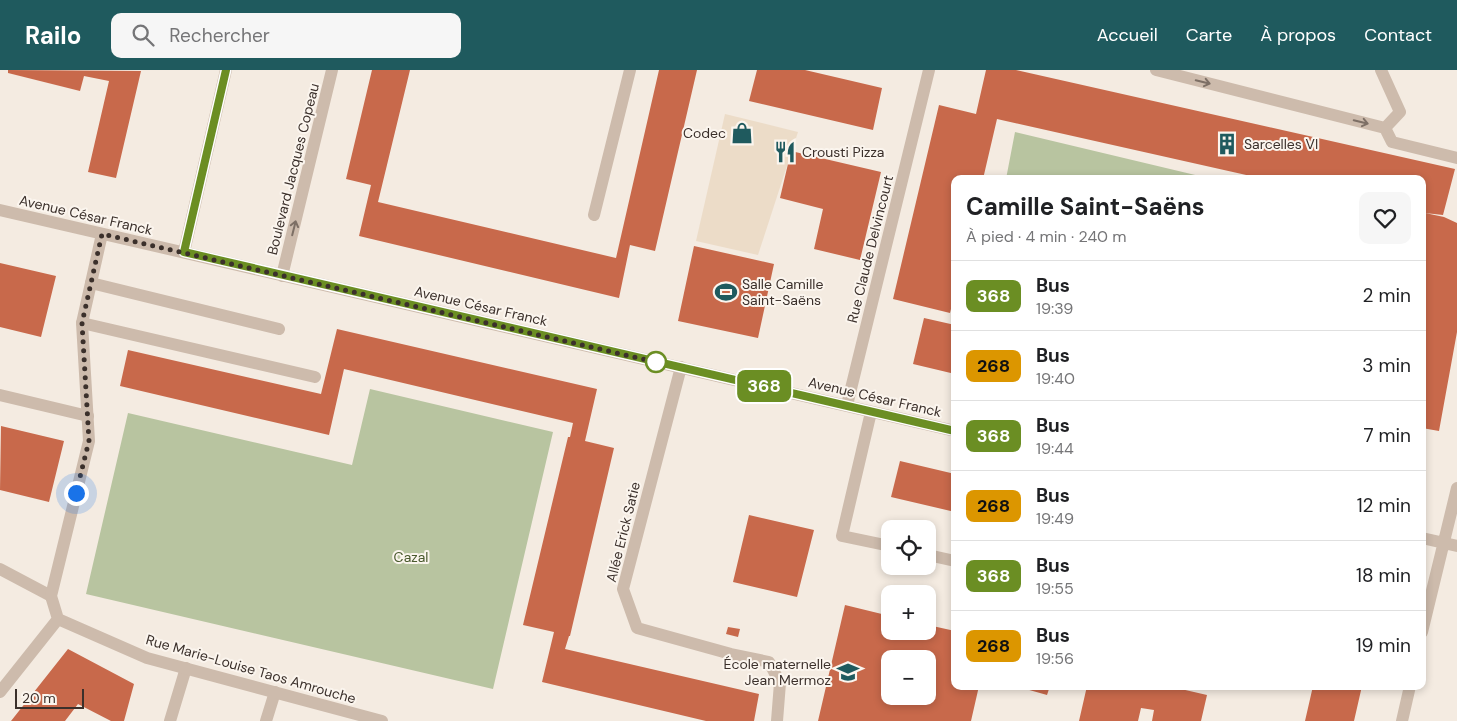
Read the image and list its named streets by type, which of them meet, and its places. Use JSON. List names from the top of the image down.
{
  "streets": {
    "street": [
      "Boulevard Jacques Copeau",
      "Avenue César Franck",
      "Rue Claude Delvincourt",
      "Allée Erick Satie",
      "Rue Marie-Louise Taos Amrouche"
    ]
  },
  "crossings": [
    ["Boulevard Jacques Copeau", "Avenue César Franck"],
    ["Avenue César Franck", "Rue Claude Delvincourt"],
    ["Avenue César Franck", "Allée Erick Satie"]
  ],
  "parks": ["Cazal"],
  "places": {
    "shop": ["Codec"],
    "building": ["Sarcelles VI"],
    "restaurant": ["Crousti Pizza"],
    "sports": ["Salle Camille Saint-Saëns"],
    "school or university": ["École maternelle Jean Mermoz"]
  },
  "lines": ["bus line 368"],
  "scale_bar": "20 m",
  "page": {
    "header": "Railo",
    "search": "Rechercher",
    "nav": [
      "Accueil",
      "Carte",
      "À propos",
      "Contact"
    ],
    "on_map": "368",
    "heading": ["Camille Saint-Saëns", "À pied · 4 min · 240 m"],
    "list": [
      {
        "mark": "368",
        "name": "Bus",
        "note": "19:39",
        "value": "2 min"
      },
      {
        "mark": "268",
        "name": "Bus",
        "note": "19:40",
        "value": "3 min"
      },
      {
        "mark": "368",
        "name": "Bus",
        "note": "19:44",
        "value": "7 min"
      },
      {
        "mark": "268",
        "name": "Bus",
        "note": "19:49",
        "value": "12 min"
      },
      {
        "mark": "368",
        "name": "Bus",
        "note": "19:55",
        "value": "18 min"
      },
      {
        "mark": "268",
        "name": "Bus",
        "note": "19:56",
        "value": "19 min"
      }
    ],
    "map_buttons": ["+", "−"],
    "scale": "20 m"
  }
}
